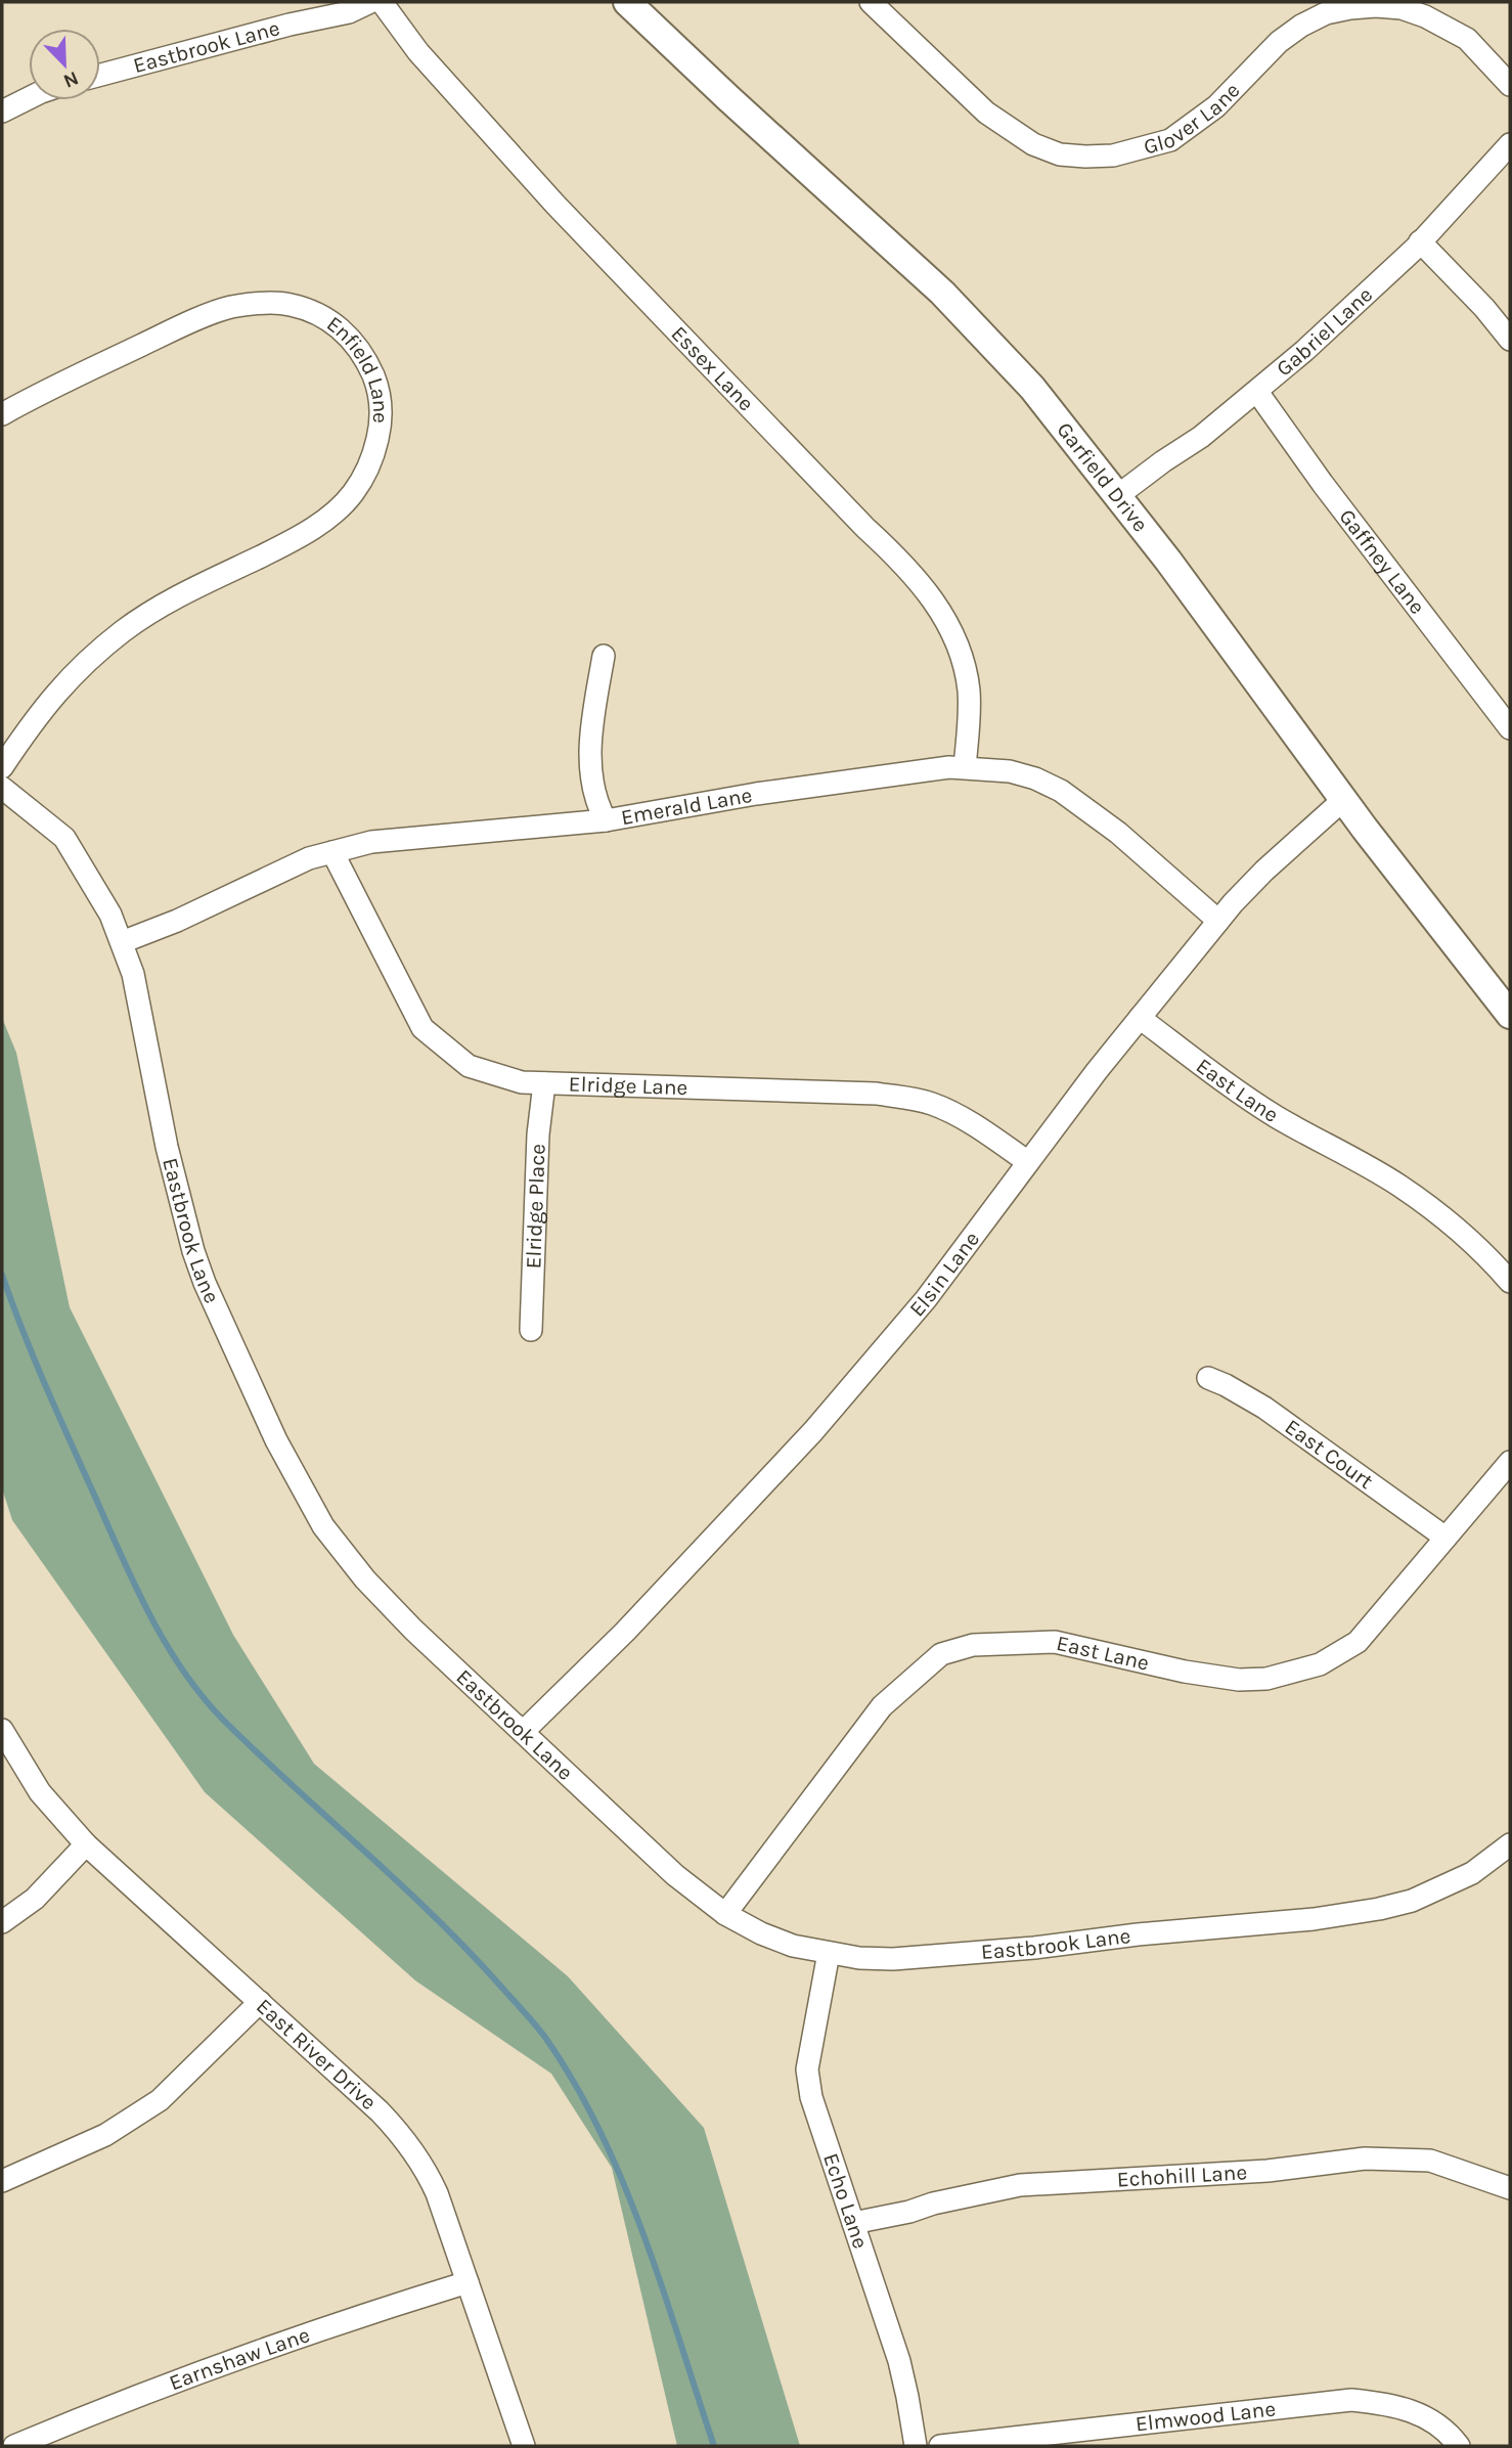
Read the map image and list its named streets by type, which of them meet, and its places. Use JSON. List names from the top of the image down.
{
  "streets": {
    "street": [
      "Eastbrook Lane",
      "Glover Lane",
      "Gabriel Lane",
      "Essex Lane",
      "Enfield Lane",
      "Garfield Drive",
      "Gaffney Lane",
      "Emerald Lane",
      "Elridge Lane",
      "East Lane",
      "Elridge Place",
      "Elsin Lane",
      "East Court",
      "East River Drive",
      "Echohill Lane",
      "Echo Lane",
      "Earnshaw Lane",
      "Elmwood Lane"
    ]
  },
  "crossings": [
    ["Eastbrook Lane", "Emerald Lane"],
    ["Eastbrook Lane", "East Lane"],
    ["Eastbrook Lane", "Elsin Lane"],
    ["Eastbrook Lane", "Echo Lane"],
    ["Gabriel Lane", "Garfield Drive"],
    ["Gabriel Lane", "Gaffney Lane"],
    ["Essex Lane", "Emerald Lane"],
    ["Garfield Drive", "Elsin Lane"],
    ["Emerald Lane", "Elridge Lane"],
    ["Emerald Lane", "Elsin Lane"],
    ["Elridge Lane", "Elridge Place"],
    ["Elridge Lane", "Elsin Lane"],
    ["East Lane", "Elsin Lane"],
    ["East Lane", "East Court"],
    ["East River Drive", "Earnshaw Lane"],
    ["Echohill Lane", "Echo Lane"]
  ],
  "north": "bottom right"
}
